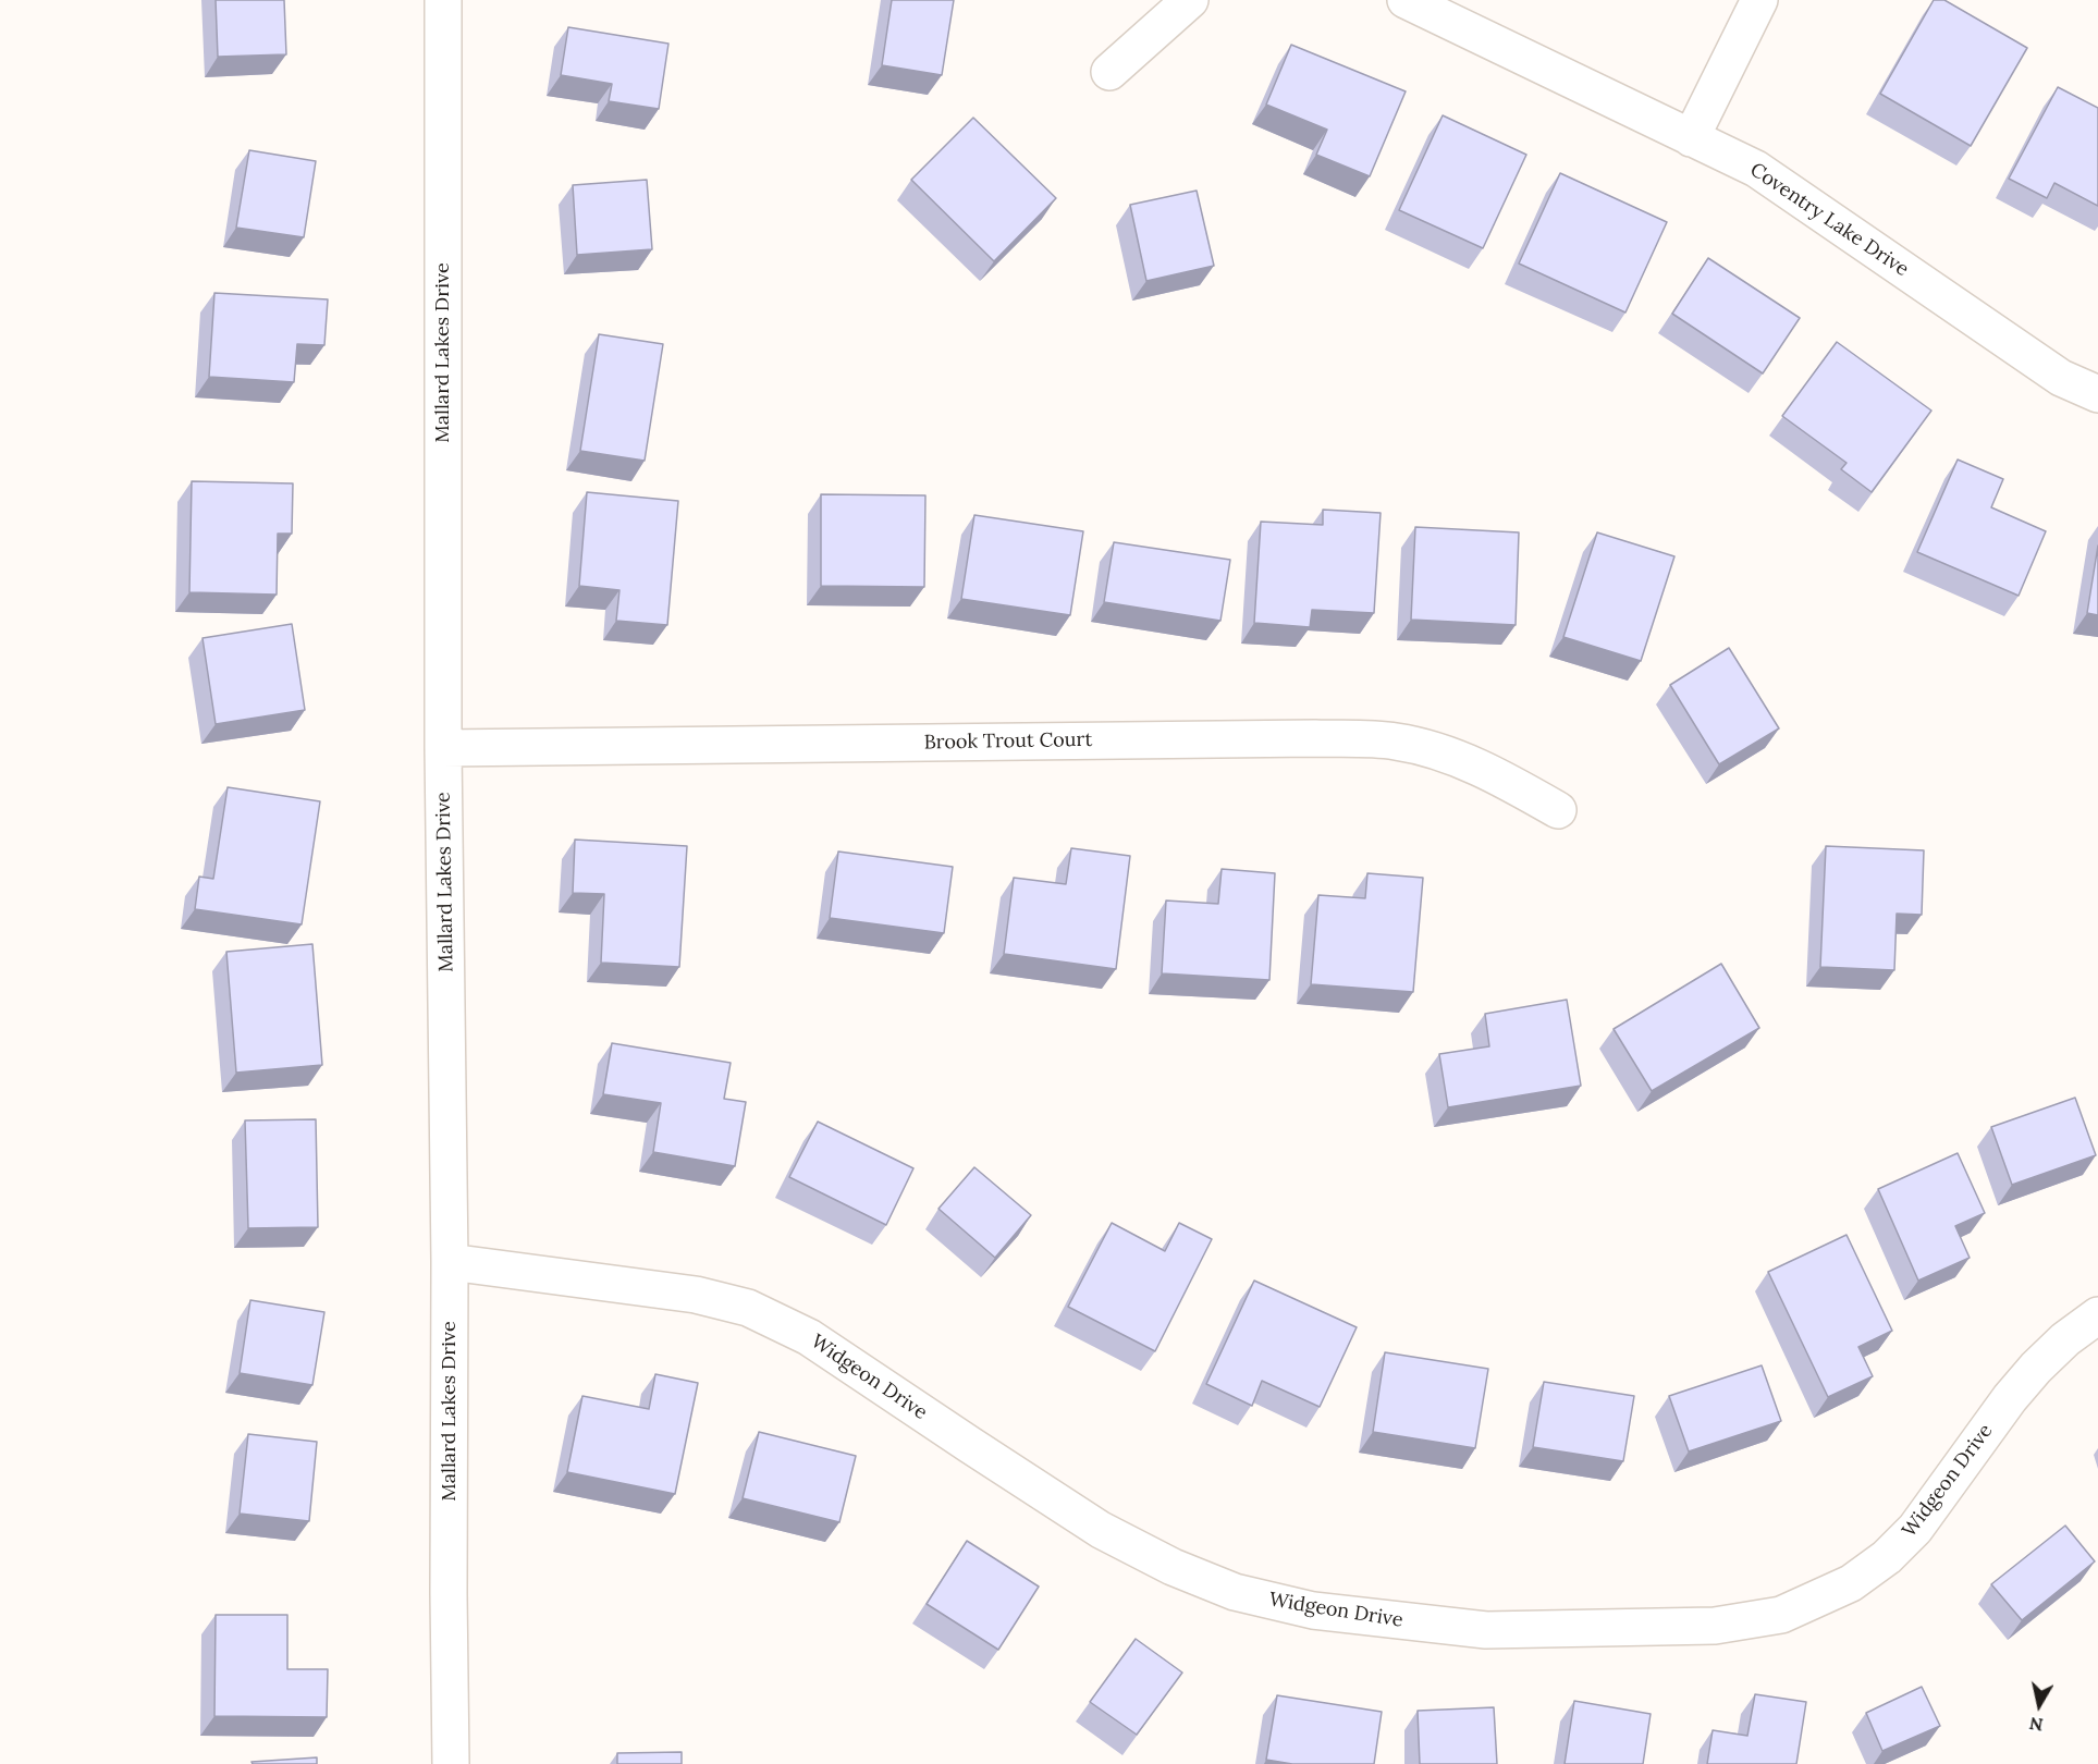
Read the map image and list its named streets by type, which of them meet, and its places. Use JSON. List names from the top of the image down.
{
  "streets": {
    "street": [
      "Coventry Lake Drive",
      "Mallard Lakes Drive",
      "Brook Trout Court",
      "Widgeon Drive"
    ]
  },
  "crossings": [
    ["Mallard Lakes Drive", "Brook Trout Court"],
    ["Mallard Lakes Drive", "Widgeon Drive"]
  ],
  "north": "bottom"
}
